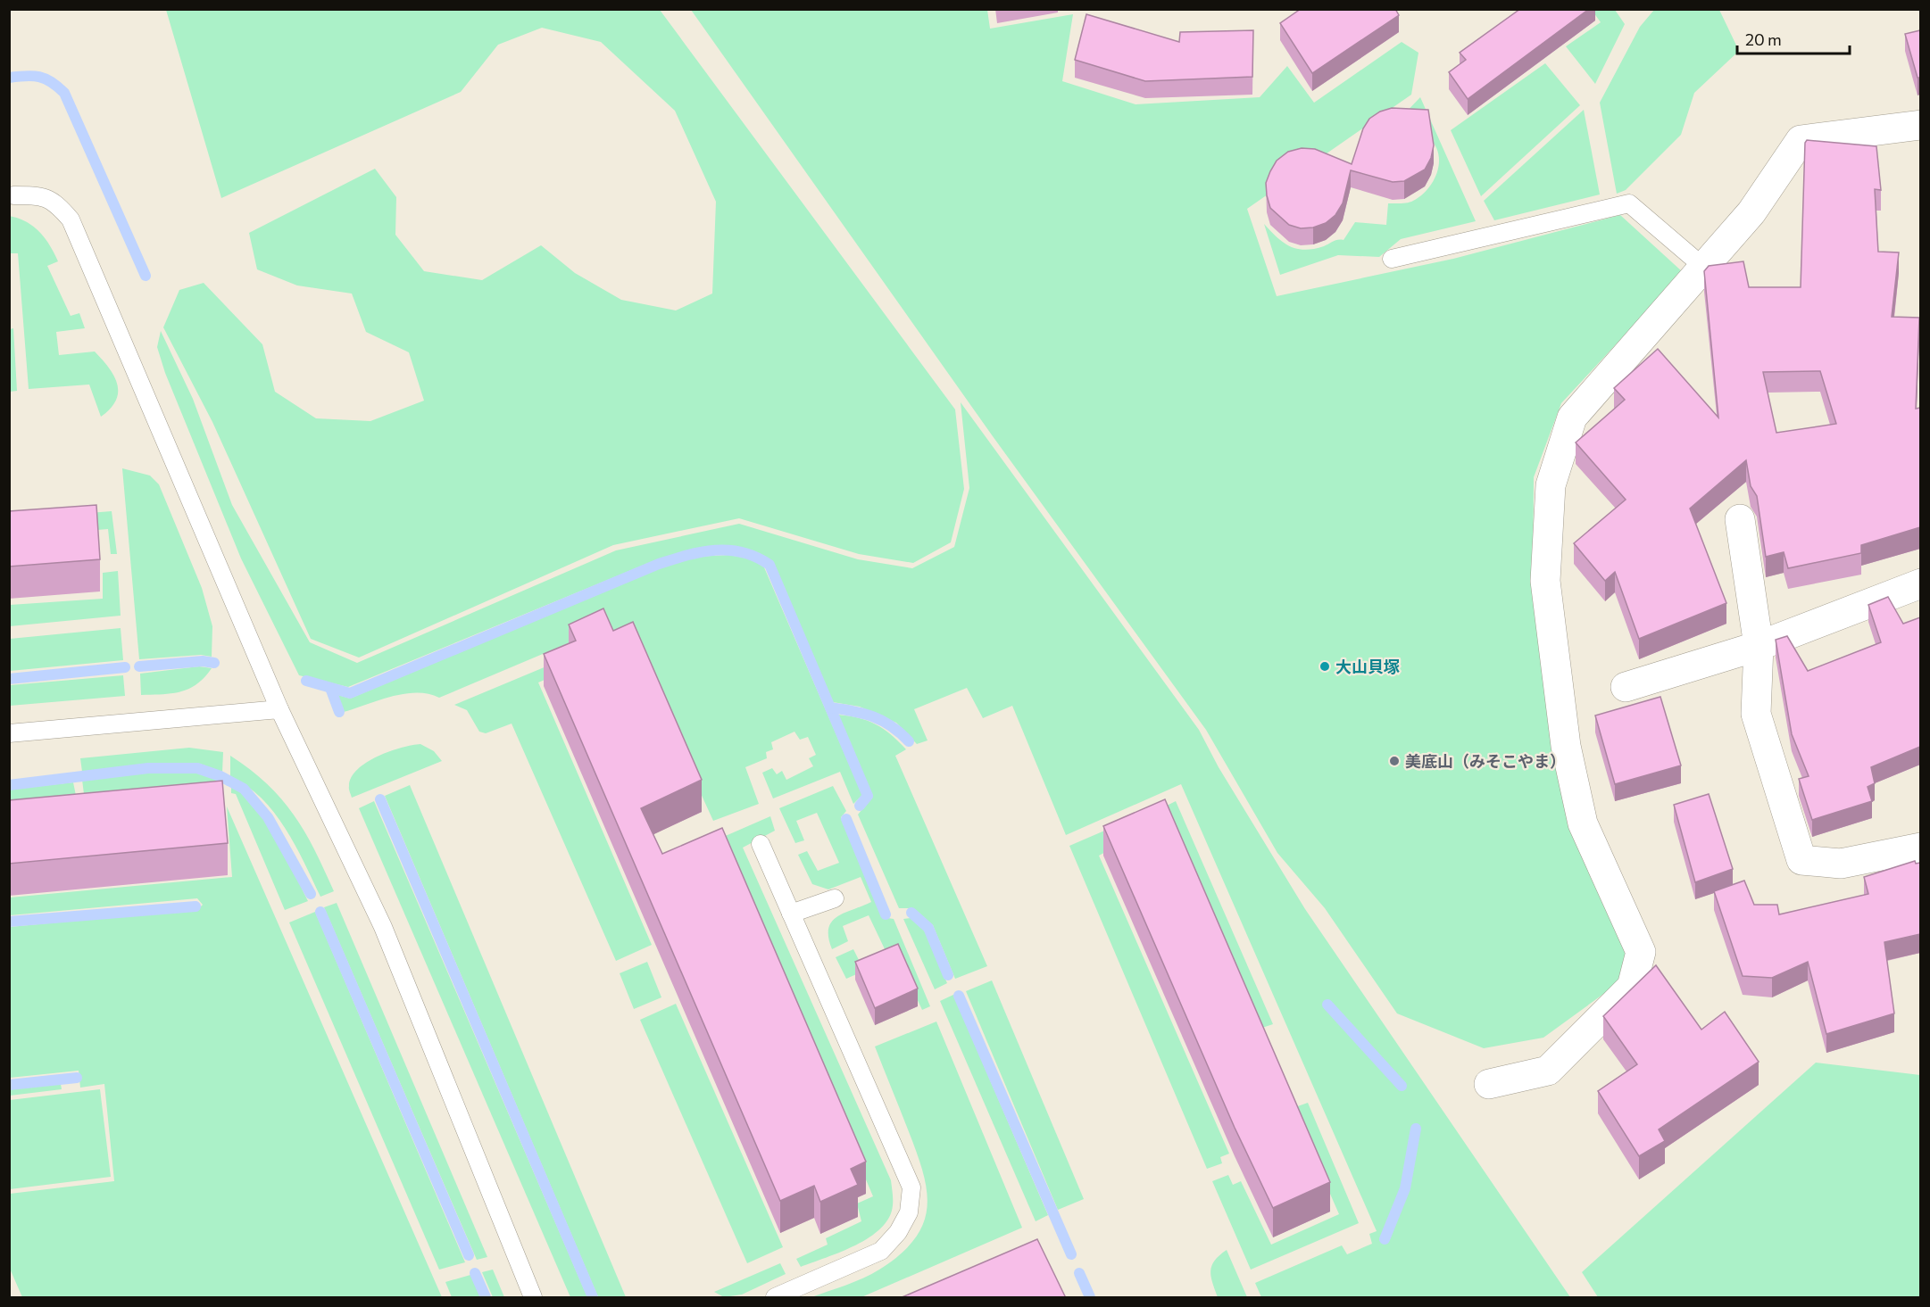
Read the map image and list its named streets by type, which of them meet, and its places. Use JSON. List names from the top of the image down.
{
  "places": ["大山貝塚", "美底山（みそこやま）"],
  "scale_bar": "20 m"
}
